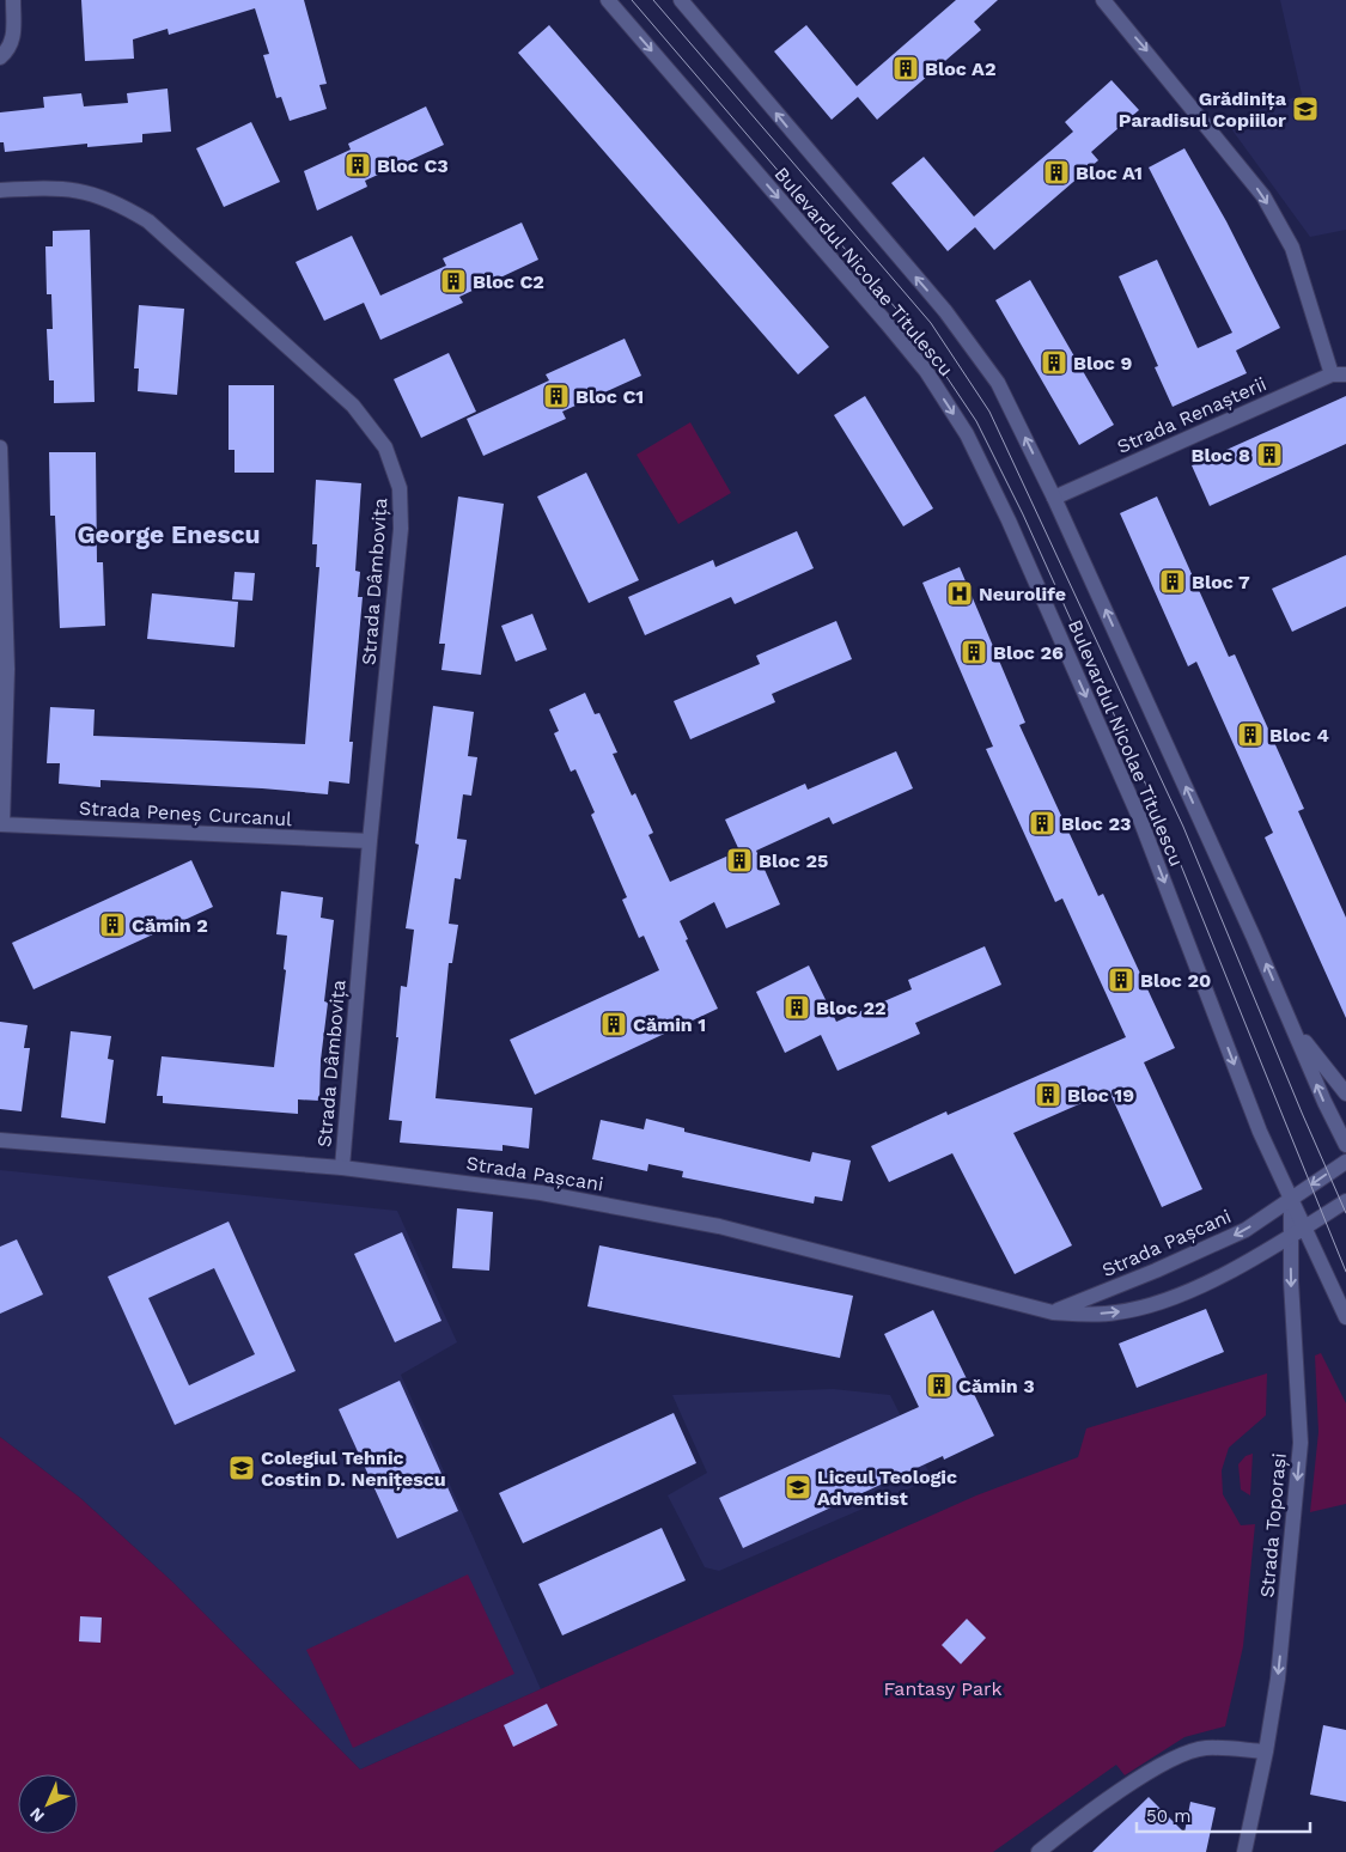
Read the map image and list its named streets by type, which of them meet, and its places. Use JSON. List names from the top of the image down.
{
  "streets": {
    "street": [
      "Bulevardul Nicolae Titulescu",
      "Strada Renașterii",
      "Strada Dâmbovița",
      "Strada Peneș Curcanul",
      "Strada Pașcani",
      "Strada Toporași"
    ]
  },
  "crossings": [
    ["Bulevardul Nicolae Titulescu", "Strada Renașterii"],
    ["Bulevardul Nicolae Titulescu", "Strada Pașcani"],
    ["Bulevardul Nicolae Titulescu", "Strada Toporași"],
    ["Strada Dâmbovița", "Strada Peneș Curcanul"],
    ["Strada Dâmbovița", "Strada Pașcani"],
    ["Strada Pașcani", "Strada Toporași"]
  ],
  "one_way": ["Strada Toporași"],
  "districts": ["George Enescu"],
  "parks": ["Fantasy Park"],
  "places": {
    "building": [
      "Bloc A2",
      "Bloc C3",
      "Bloc A1",
      "Bloc C2",
      "Bloc 9",
      "Bloc C1",
      "Bloc 8",
      "Bloc 7",
      "Bloc 26",
      "Bloc 4",
      "Bloc 23",
      "Bloc 25",
      "Cămin 2",
      "Bloc 20",
      "Bloc 22",
      "Cămin 1",
      "Bloc 19",
      "Cămin 3"
    ],
    "school or university": ["Grădinița Paradisul Copiilor", "Colegiul Tehnic Costin D. Nenițescu", "Liceul Teologic Adventist"],
    "hospital": ["Neurolife"]
  },
  "scale_bar": "50 m",
  "north": "bottom left"
}
